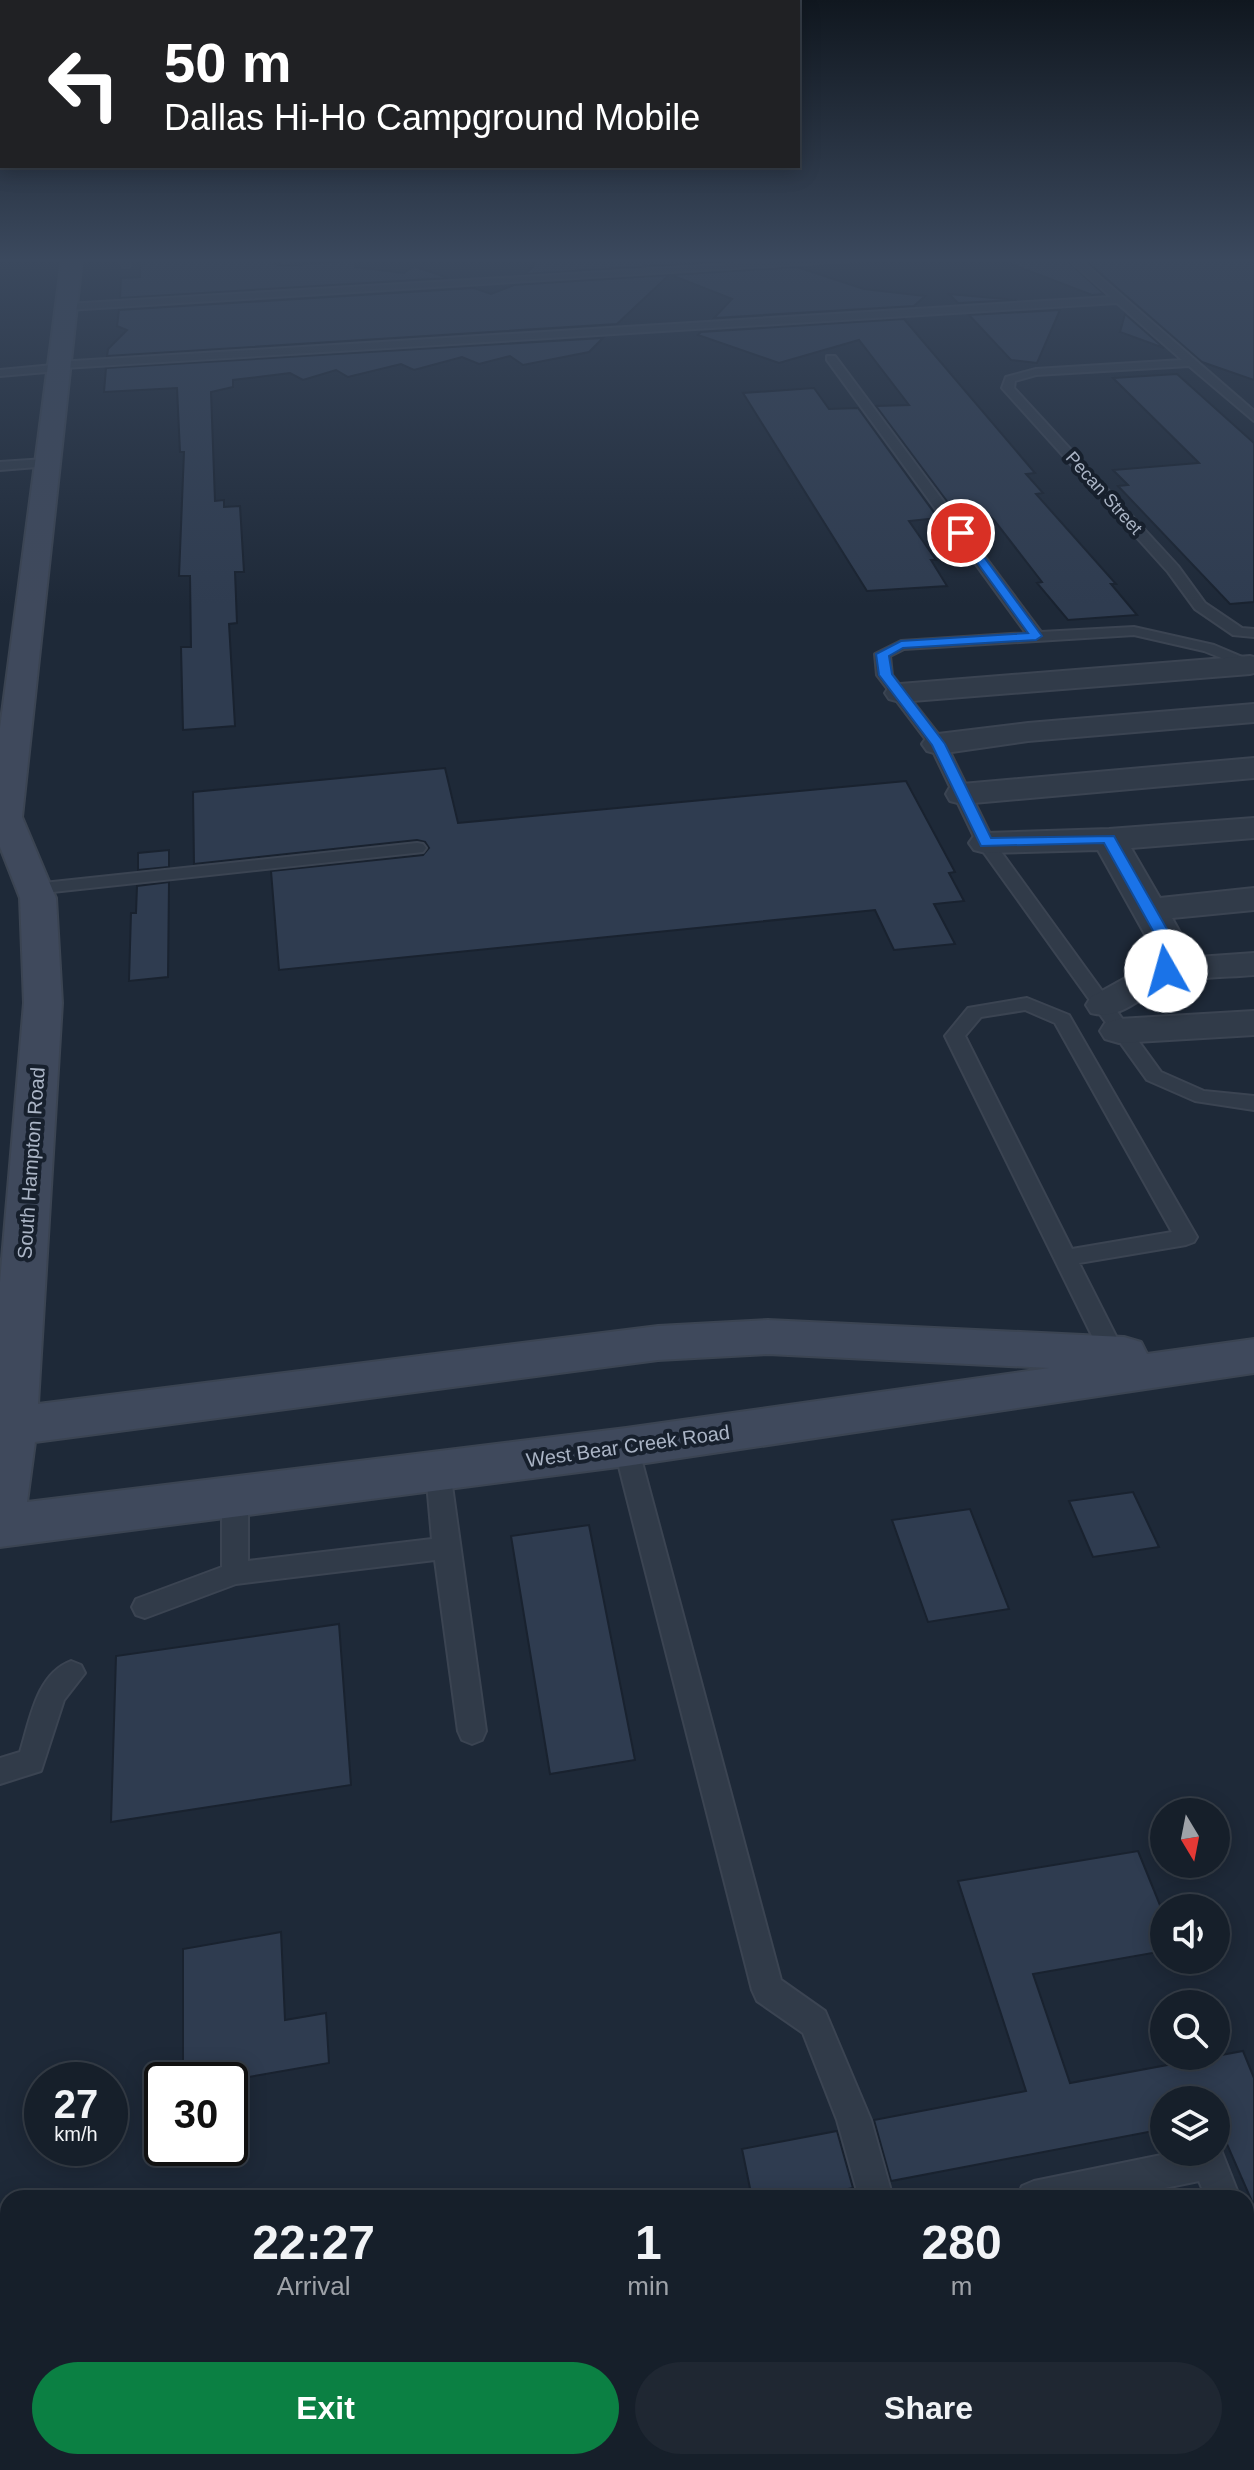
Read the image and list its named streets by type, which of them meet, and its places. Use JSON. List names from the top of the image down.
{
  "streets": {
    "main road": ["South Hampton Road", "West Bear Creek Road"],
    "lane": ["Pecan Street"]
  },
  "crossings": [
    ["South Hampton Road", "West Bear Creek Road"]
  ],
  "north": "bottom",
  "page": {
    "turn": ["50 m", "Dallas Hi-Ho Campground Mobile"],
    "speed": "27 km/h",
    "limit": "30",
    "eta": [
      "22:27",
      "Arrival",
      "1",
      "min",
      "280",
      "m"
    ],
    "buttons": ["Exit", "Share"]
  }
}
